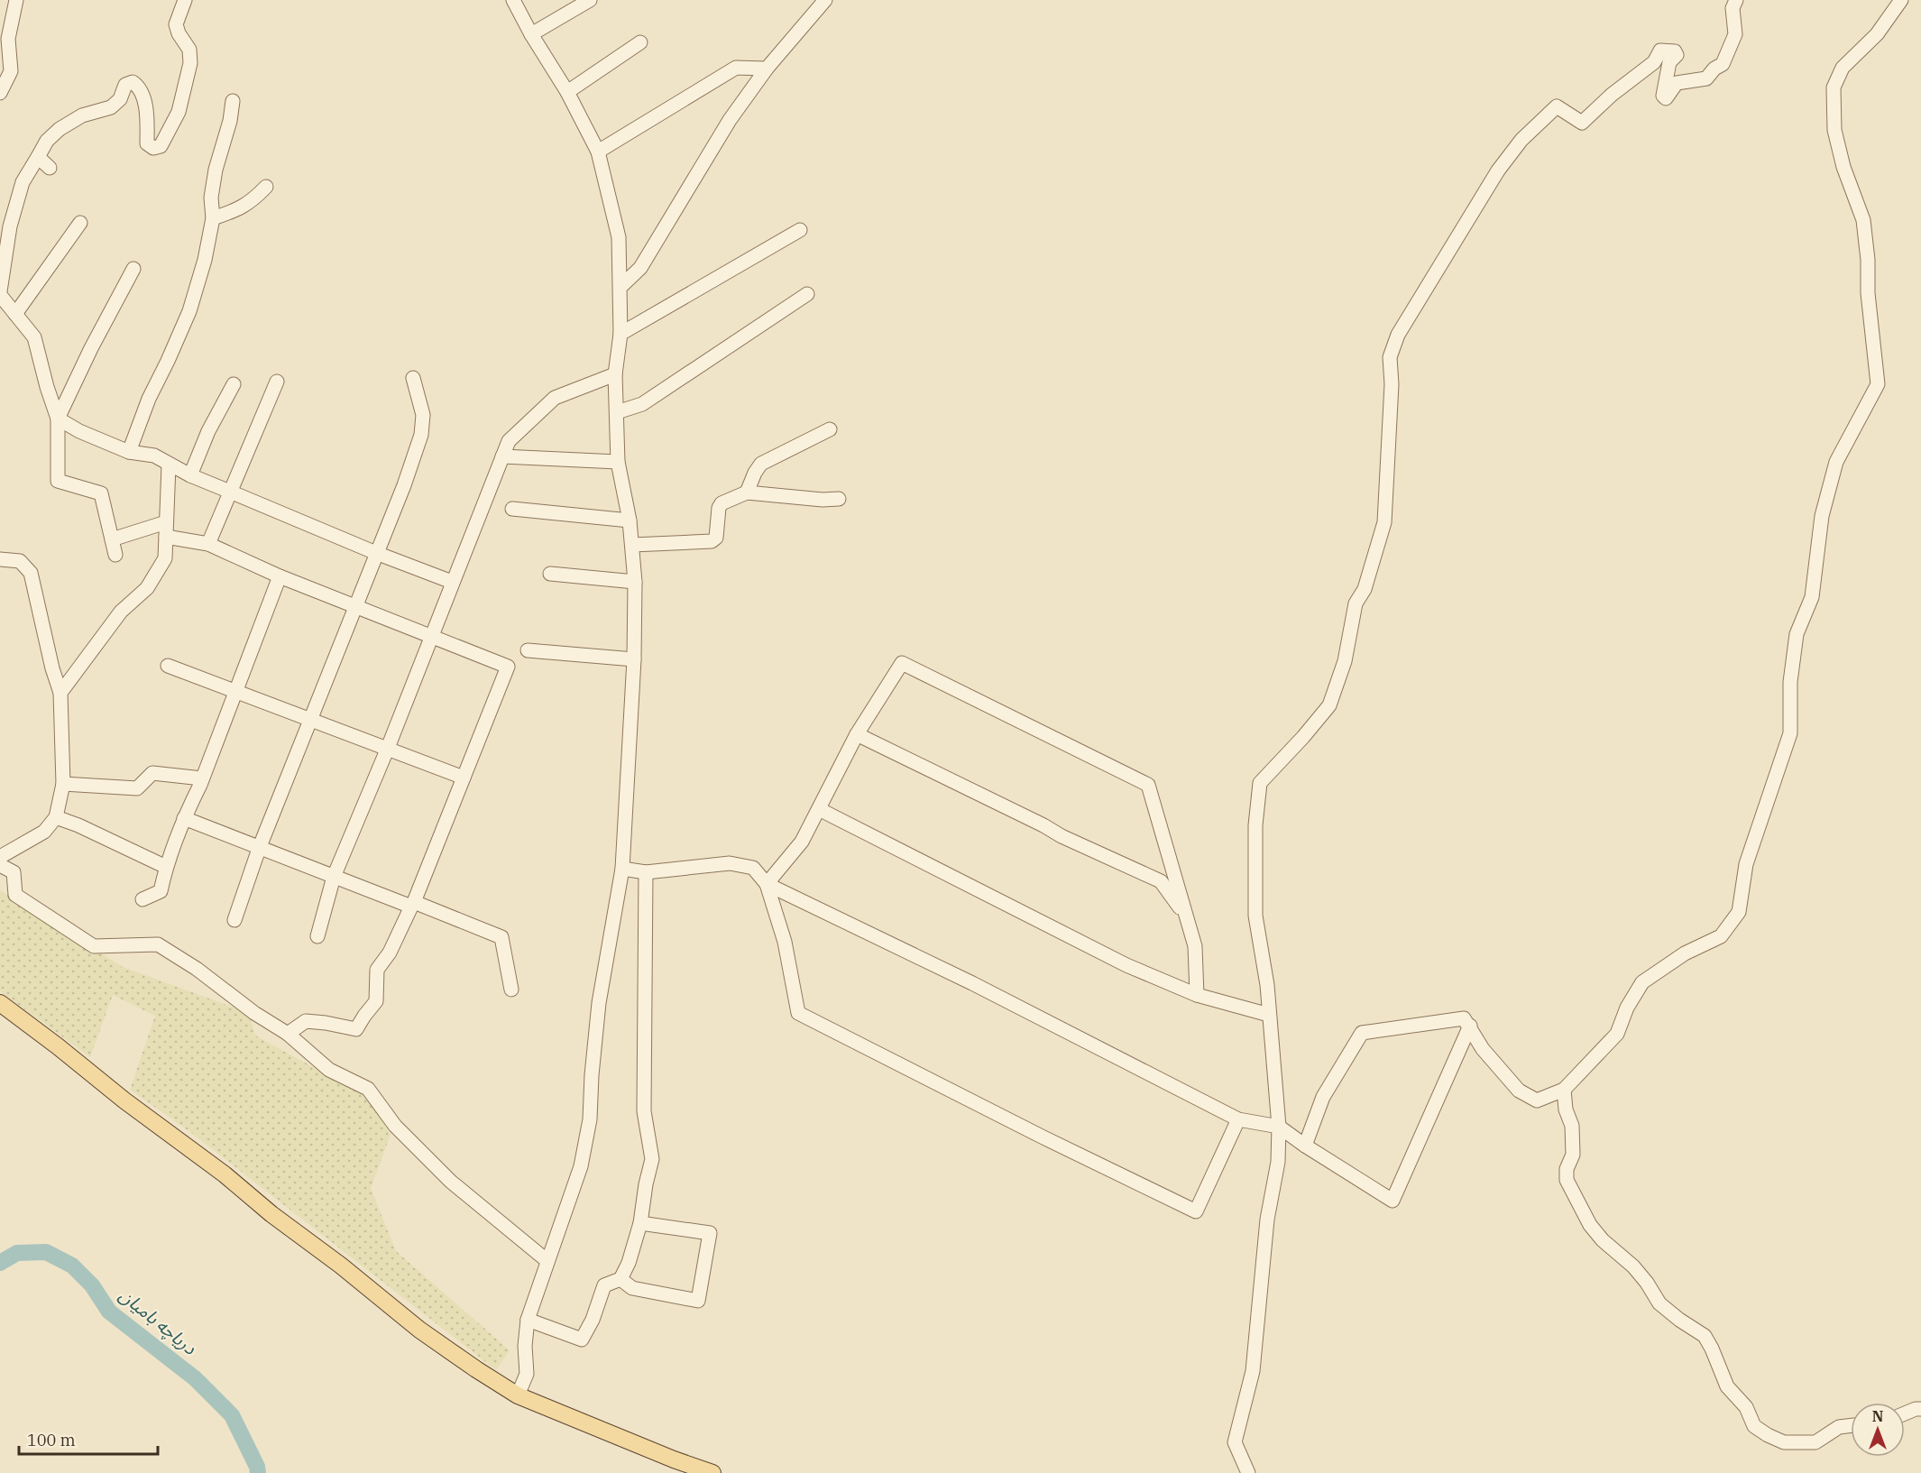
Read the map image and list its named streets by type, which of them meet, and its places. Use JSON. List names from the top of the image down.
{
  "water": ["دریاچه بامیان"],
  "scale_bar": "100 m",
  "north": "top"
}
